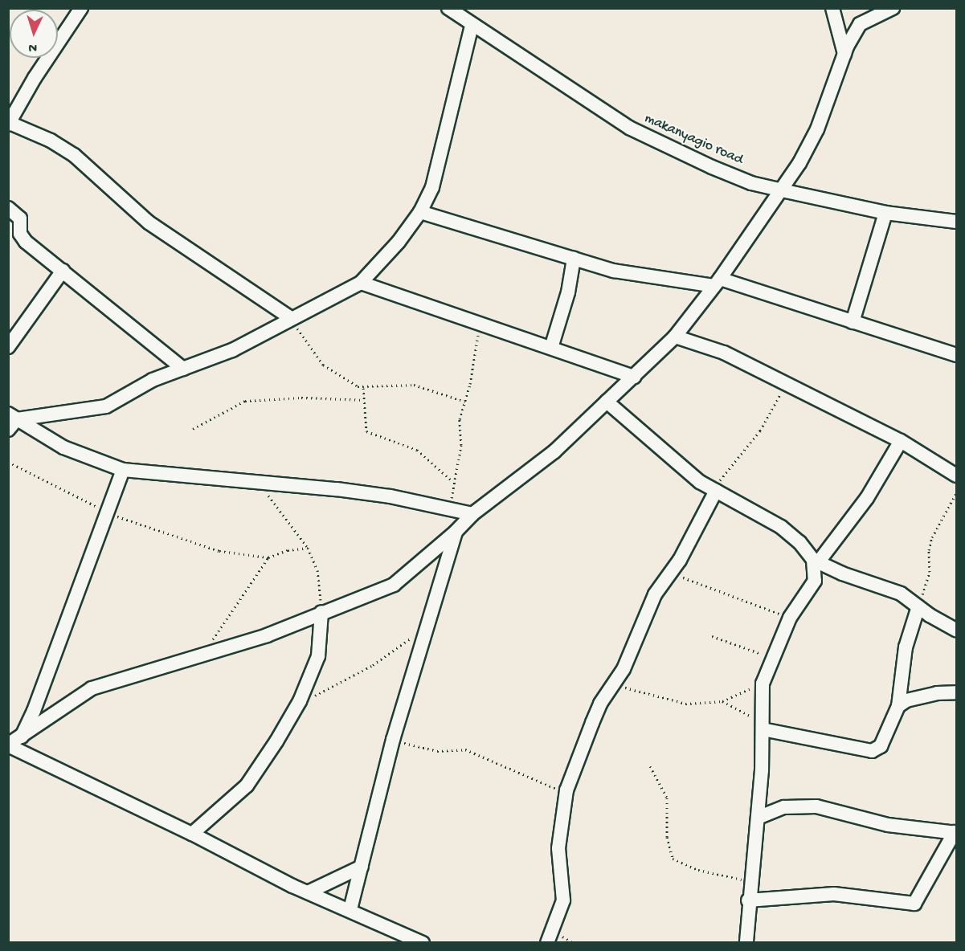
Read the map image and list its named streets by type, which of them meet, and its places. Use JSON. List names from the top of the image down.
{
  "streets": {
    "street": ["makanyagio road"]
  },
  "north": "bottom"
}
